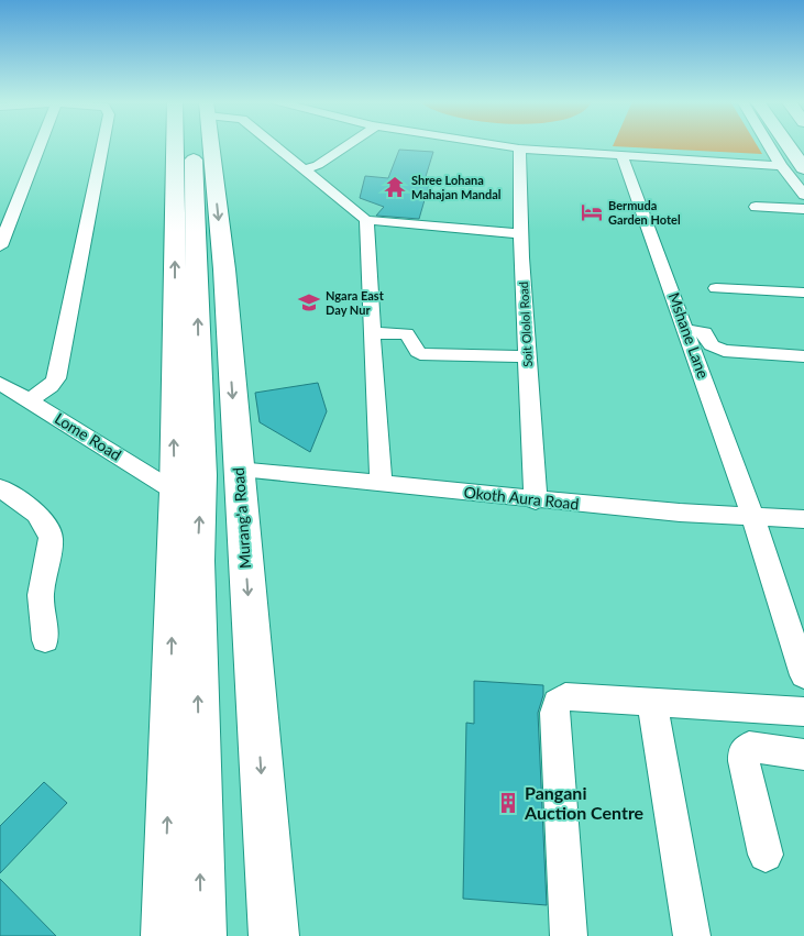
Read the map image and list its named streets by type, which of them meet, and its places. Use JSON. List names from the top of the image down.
{
  "streets": {
    "main road": ["Murang'a Road"],
    "street": [
      "Soit Ololol Road",
      "Mshane Lane",
      "Lome Road",
      "Okoth Aura Road"
    ]
  },
  "crossings": [
    ["Soit Ololol Road", "Okoth Aura Road"],
    ["Mshane Lane", "Okoth Aura Road"],
    ["Okoth Aura Road", "Murang'a Road"]
  ],
  "places": {
    "temple": ["Shree Lohana Mahajan Mandal"],
    "hotel": ["Bermuda Garden Hotel"],
    "school or university": ["Ngara East Day Nur"],
    "building": ["Pangani Auction Centre"]
  }
}
